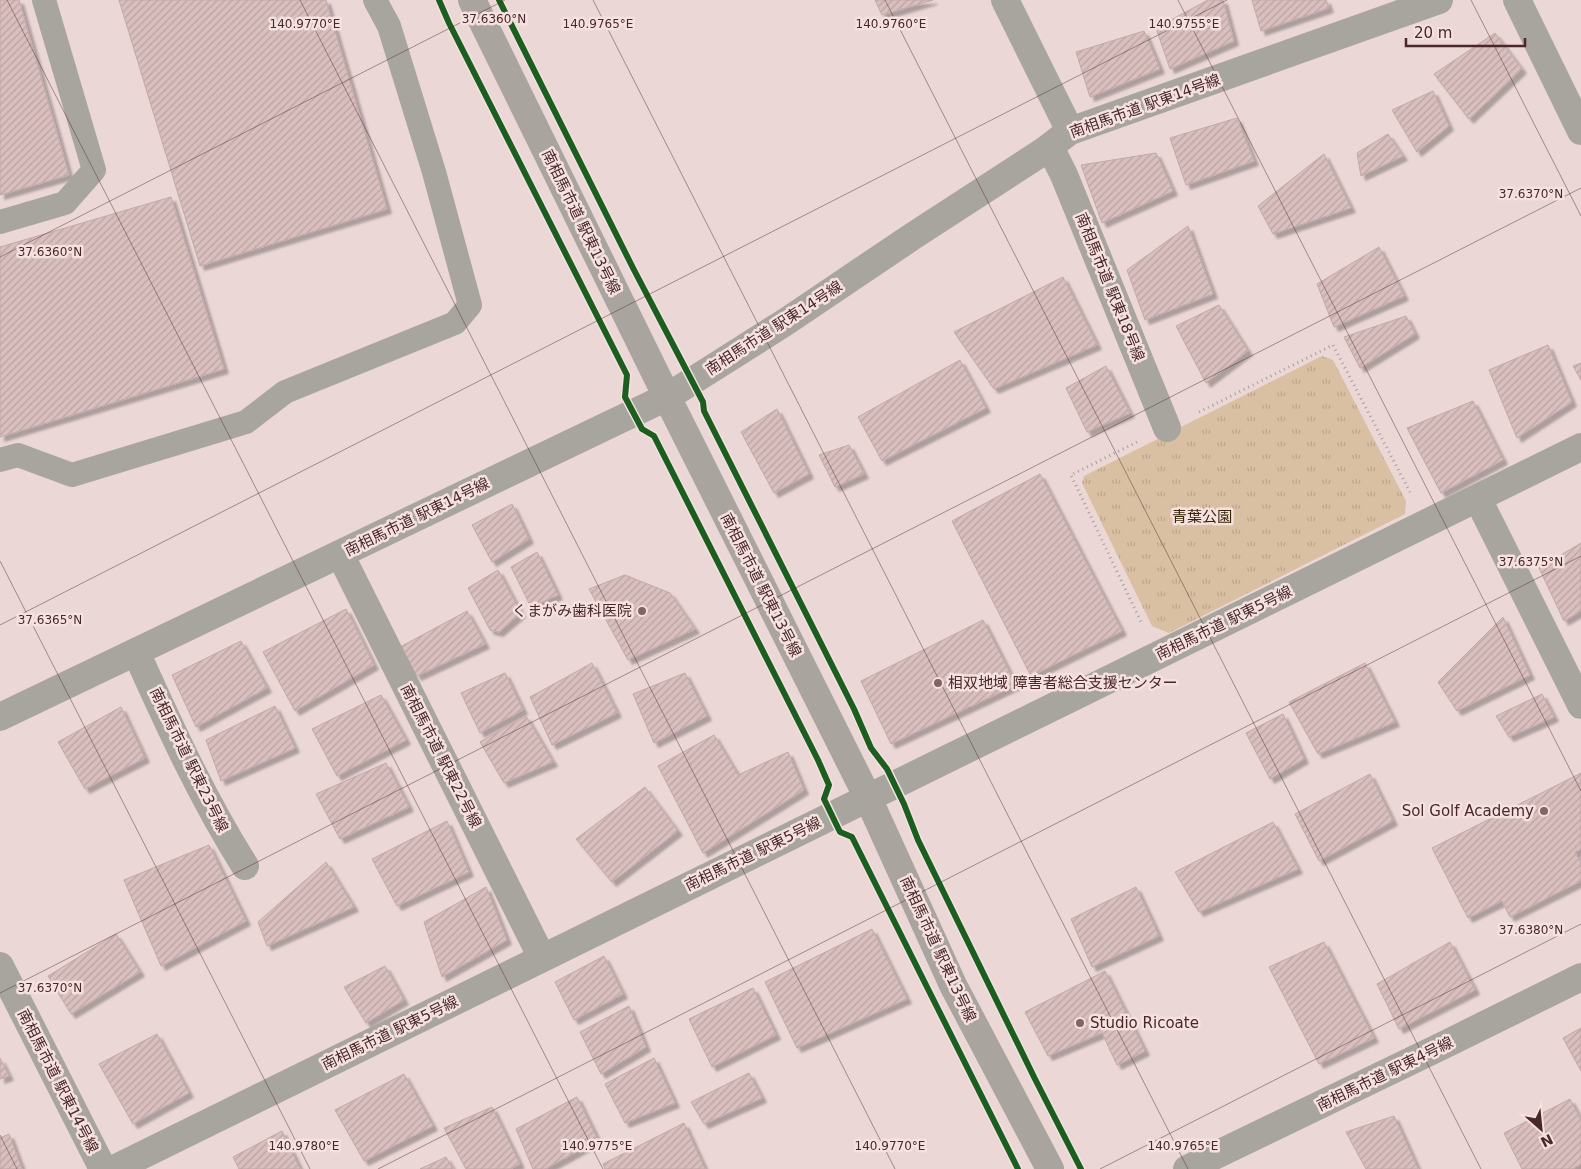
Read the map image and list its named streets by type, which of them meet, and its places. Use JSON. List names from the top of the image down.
{
  "streets": {
    "street": [
      "南相馬市道 駅東14号線",
      "南相馬市道 駅東13号線",
      "南相馬市道 駅東18号線",
      "南相馬市道 駅東5号線",
      "南相馬市道 駅東22号線",
      "南相馬市道 駅東23号線",
      "南相馬市道 駅東4号線"
    ]
  },
  "crossings": [
    ["南相馬市道 駅東14号線", "南相馬市道 駅東13号線"],
    ["南相馬市道 駅東14号線", "南相馬市道 駅東18号線"],
    ["南相馬市道 駅東14号線", "南相馬市道 駅東22号線"],
    ["南相馬市道 駅東14号線", "南相馬市道 駅東23号線"],
    ["南相馬市道 駅東13号線", "南相馬市道 駅東5号線"],
    ["南相馬市道 駅東5号線", "南相馬市道 駅東22号線"]
  ],
  "parks": ["青葉公園"],
  "places": [
    "くまがみ歯科医院",
    "相双地域 障害者総合支援センター",
    "Sol Golf Academy",
    "Studio Ricoate"
  ],
  "scale_bar": "20 m",
  "north": "bottom right",
  "coordinates": [
    "37.6360°N",
    "140.9770°E",
    "140.9765°E",
    "140.9760°E",
    "140.9755°E",
    "37.6370°N",
    "37.6375°N",
    "37.6365°N",
    "37.6380°N",
    "140.9780°E",
    "140.9775°E"
  ]
}
